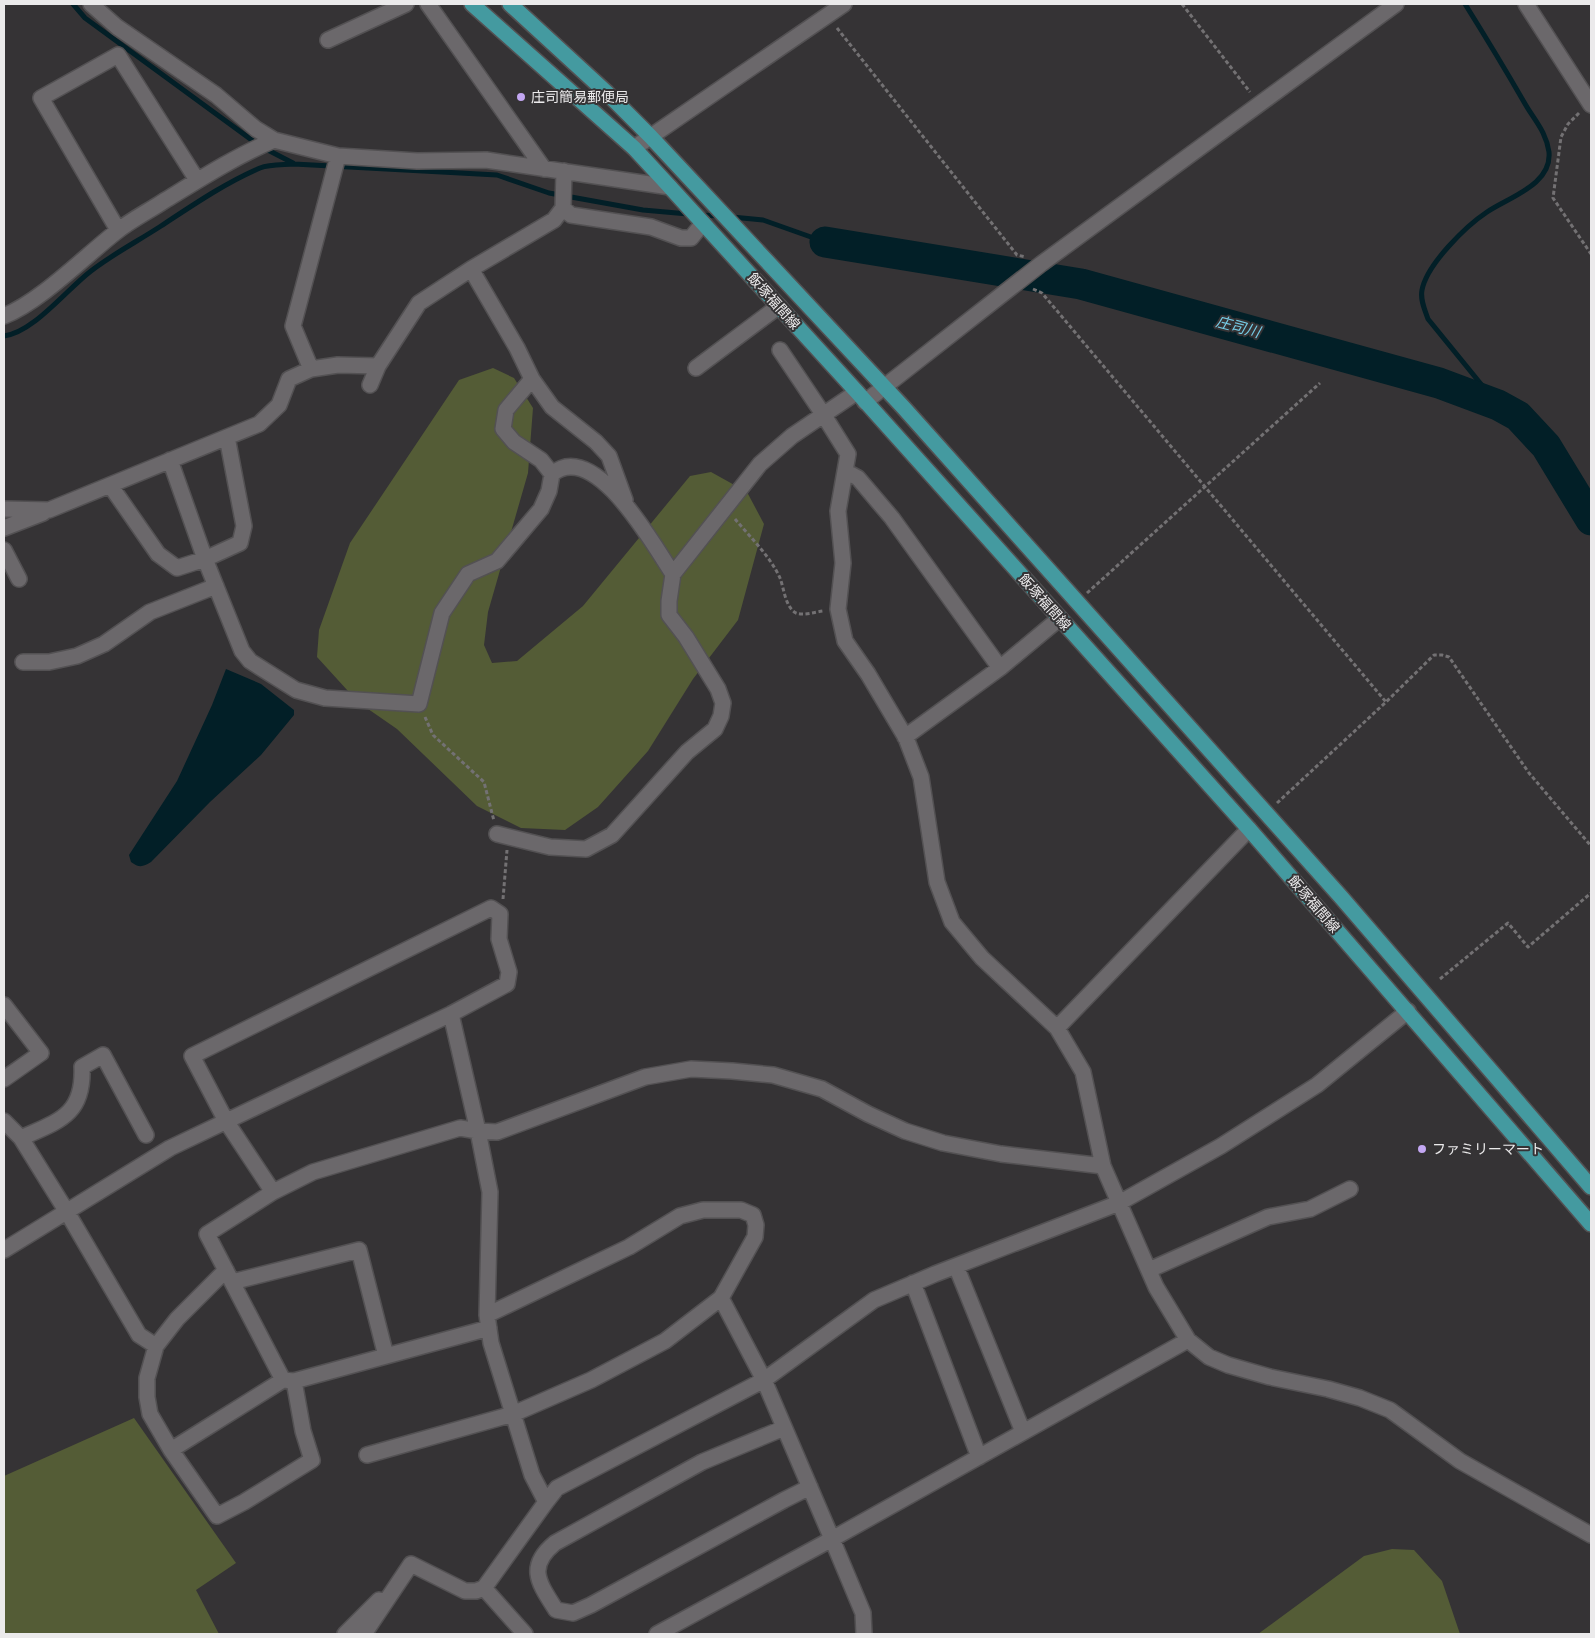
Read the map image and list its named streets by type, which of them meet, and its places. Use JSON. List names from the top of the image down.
{
  "streets": {
    "main road": ["飯塚福間線"]
  },
  "water": ["庄司川"],
  "places": ["庄司簡易郵便局", "ファミリーマート"]
}
